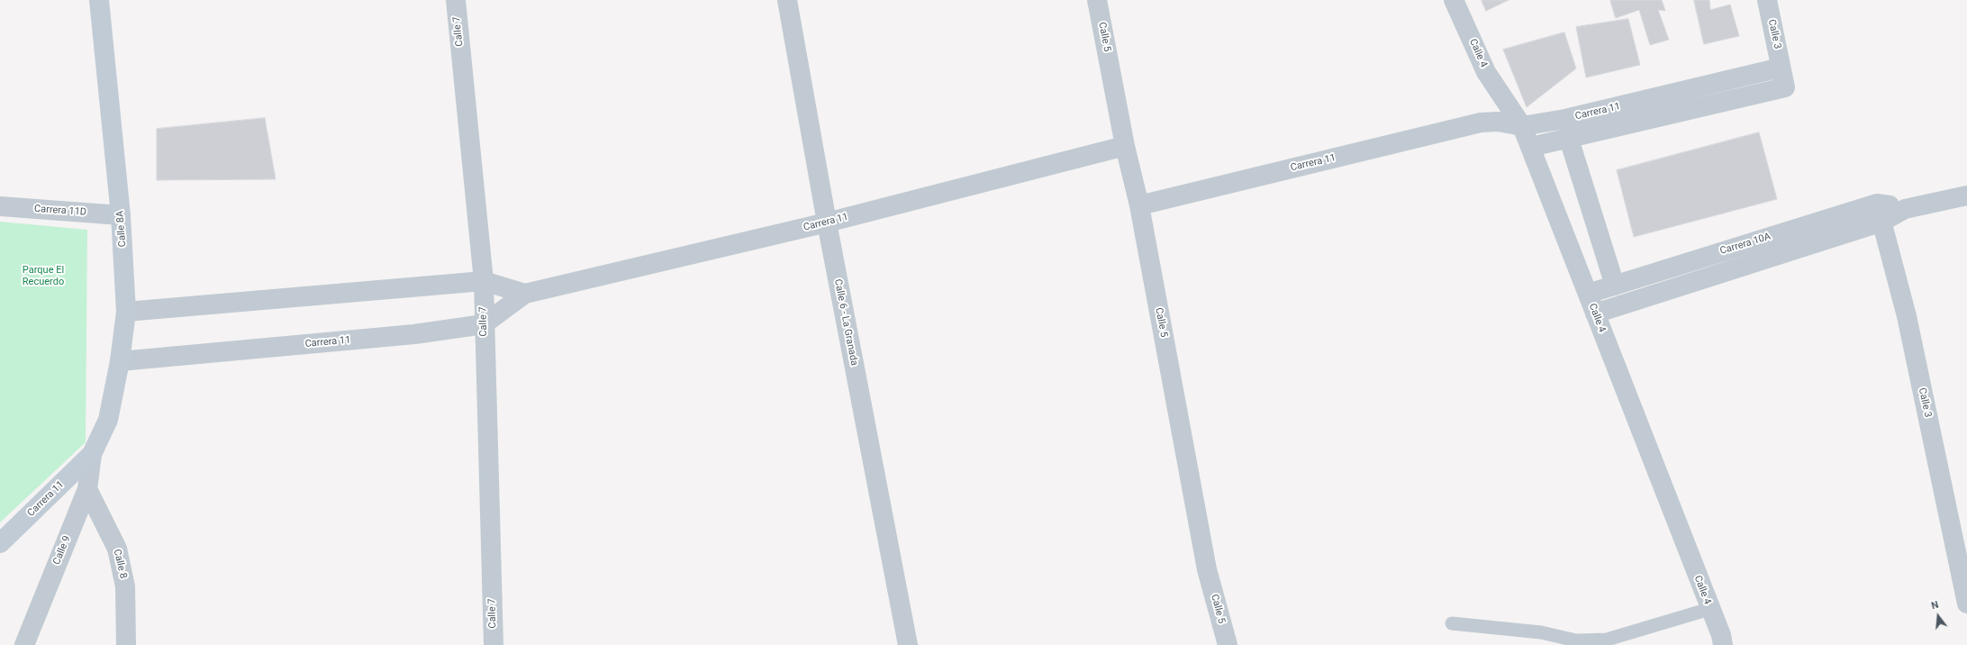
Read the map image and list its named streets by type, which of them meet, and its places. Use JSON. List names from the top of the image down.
{
  "streets": {
    "main road": ["Carrera 11", "Calle 8A"],
    "street": [
      "Calle 7",
      "Calle 3",
      "Calle 5",
      "Calle 4",
      "Carrera 11D",
      "Carrera 10A",
      "Calle 6 - La Granada",
      "Calle 9",
      "Calle 8"
    ]
  },
  "crossings": [
    ["Calle 7", "Carrera 11"],
    ["Calle 3", "Carrera 11"],
    ["Calle 3", "Carrera 10A"],
    ["Calle 5", "Carrera 11"],
    ["Calle 4", "Carrera 11"],
    ["Calle 4", "Carrera 10A"],
    ["Carrera 11", "Calle 8A"],
    ["Carrera 11", "Calle 6 - La Granada"],
    ["Carrera 11", "Calle 9"],
    ["Carrera 11D", "Calle 8A"],
    ["Calle 8A", "Calle 9"],
    ["Calle 9", "Calle 8"]
  ],
  "parks": ["Parque El Recuerdo"],
  "north": "top"
}
